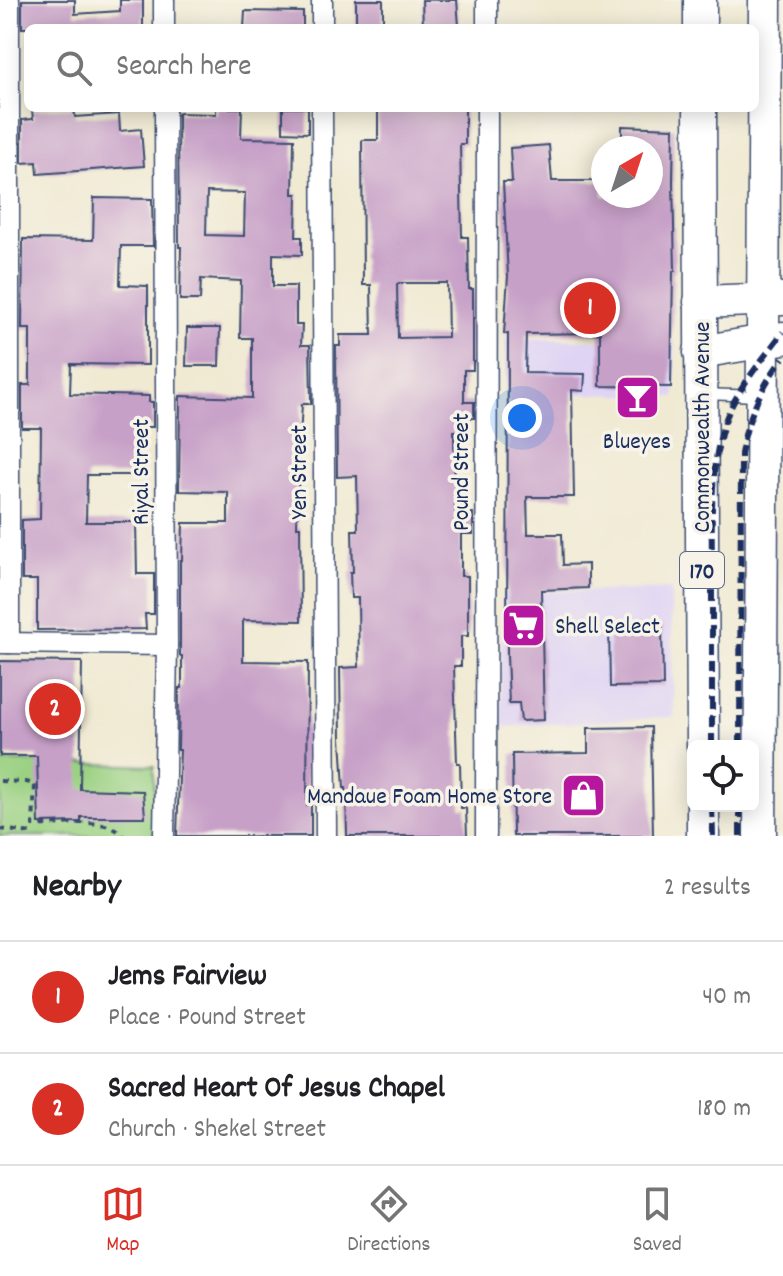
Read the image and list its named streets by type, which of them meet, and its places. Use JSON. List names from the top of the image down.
{
  "streets": {
    "main road": ["Commonwealth Avenue", "170"],
    "street": ["Riyal Street", "Yen Street", "Pound Street"]
  },
  "places": {
    "bar": ["Blueyes"],
    "supermarket": ["Shell Select"],
    "shop": ["Mandaue Foam Home Store"]
  },
  "north": "top right",
  "page": {
    "search": "Search here",
    "pins": ["1", "2"],
    "heading": ["Nearby", "2 results"],
    "list": [
      {
        "mark": "1",
        "name": "Jems Fairview",
        "note": "Place · Pound Street",
        "value": "40 m"
      },
      {
        "mark": "2",
        "name": "Sacred Heart Of Jesus Chapel",
        "note": "Church · Shekel Street",
        "value": "180 m"
      }
    ],
    "nav": ["Map", "Directions", "Saved"]
  }
}
